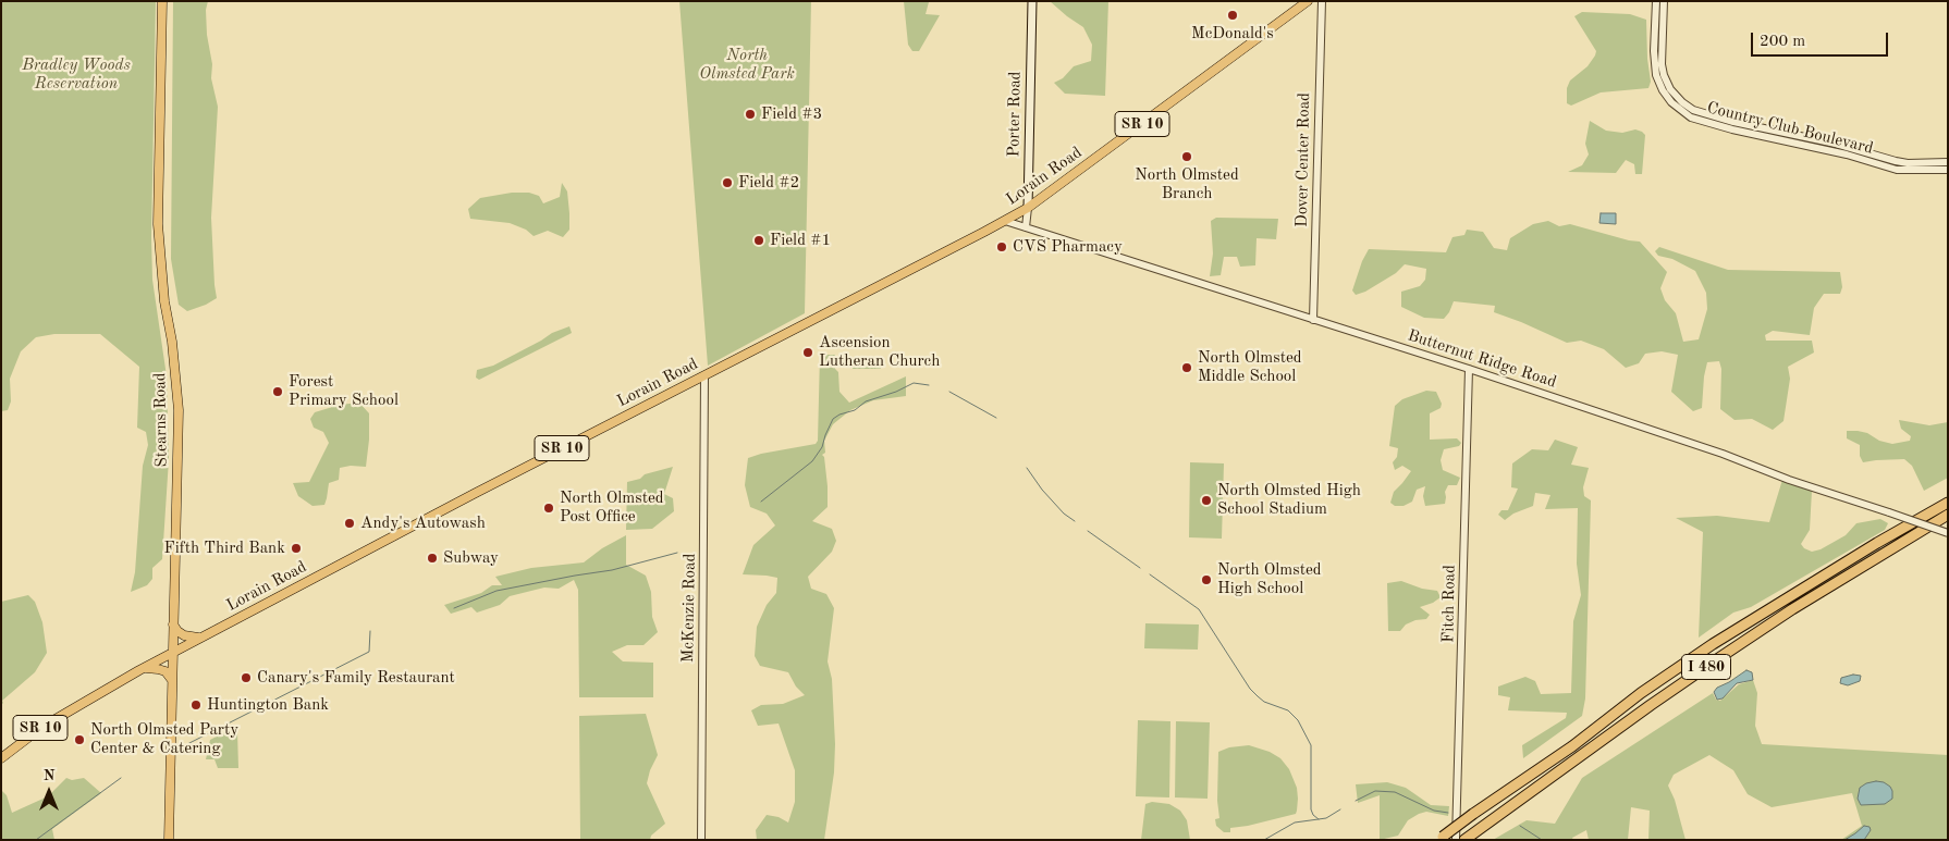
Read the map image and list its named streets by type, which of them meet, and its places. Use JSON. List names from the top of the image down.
{
  "streets": {
    "highway": ["I 480"],
    "main road": [
      "Porter Road",
      "SR 10",
      "Lorain Road",
      "Stearns Road"
    ],
    "street": [
      "Country Club Boulevard",
      "Dover Center Road",
      "Butternut Ridge Road",
      "Fitch Road",
      "McKenzie Road"
    ]
  },
  "crossings": [
    ["Porter Road", "Lorain Road"],
    ["Porter Road", "Butternut Ridge Road"],
    ["Dover Center Road", "Butternut Ridge Road"],
    ["Lorain Road", "Butternut Ridge Road"],
    ["Lorain Road", "Stearns Road"],
    ["Lorain Road", "McKenzie Road"],
    ["Butternut Ridge Road", "Fitch Road"]
  ],
  "parks": ["North Olmsted Park", "Bradley Woods Reservation"],
  "places": [
    "McDonald's",
    "Field #3",
    "North Olmsted Branch",
    "Field #2",
    "Field #1",
    "CVS Pharmacy",
    "Ascension Lutheran Church",
    "North Olmsted Middle School",
    "Forest Primary School",
    "North Olmsted High School Stadium",
    "North Olmsted Post Office",
    "Andy's Autowash",
    "Fifth Third Bank",
    "Subway",
    "North Olmsted High School",
    "Canary's Family Restaurant",
    "Huntington Bank",
    "North Olmsted Party Center & Catering"
  ],
  "scale_bar": "200 m",
  "north": "top"
}
